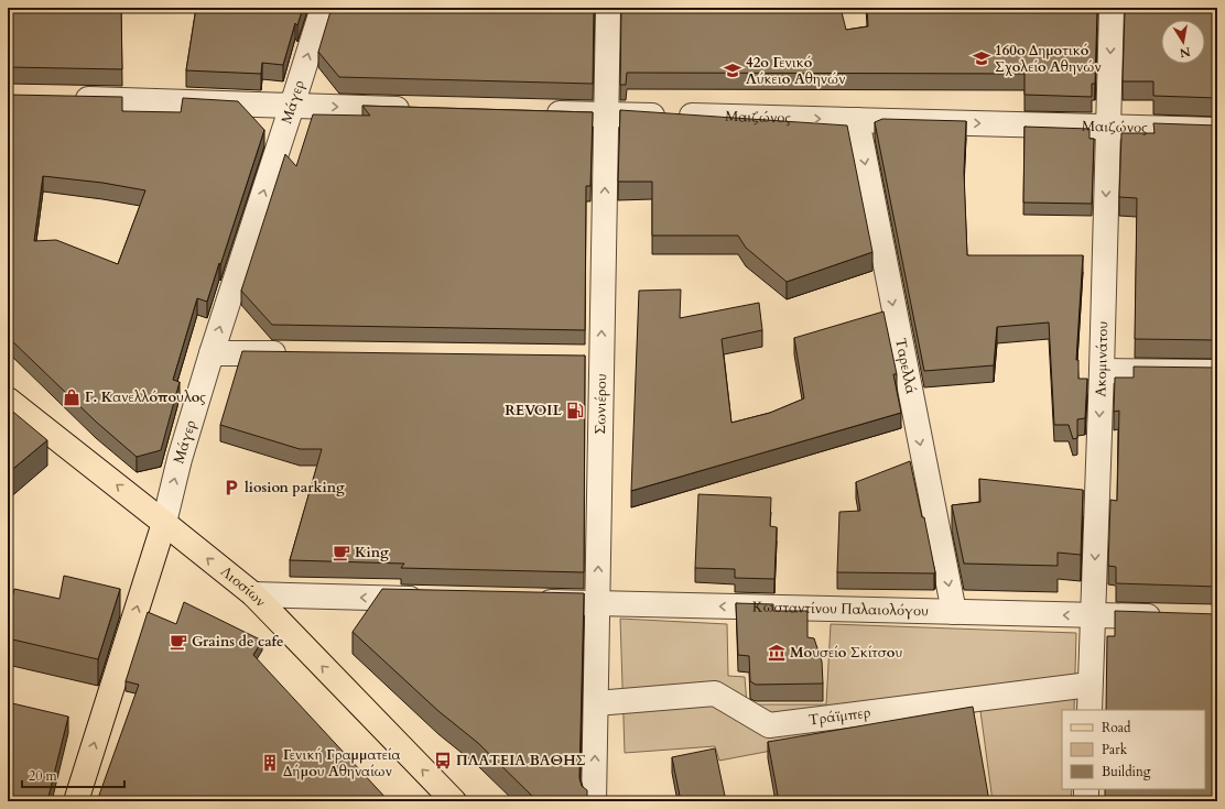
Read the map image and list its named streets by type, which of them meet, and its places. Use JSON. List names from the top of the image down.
{
  "streets": {
    "main road": ["Μάγερ", "Λιοσίων"],
    "street": [
      "Μαιζώνος",
      "Ακομινάτου",
      "Ταρελλά",
      "Σωνιέρου",
      "Κωσταντίνου Παλαιολόγου",
      "Τράϊμπερ"
    ]
  },
  "crossings": [
    ["Μάγερ", "Λιοσίων"],
    ["Μαιζώνος", "Ακομινάτου"],
    ["Μαιζώνος", "Ταρελλά"],
    ["Μαιζώνος", "Σωνιέρου"],
    ["Ακομινάτου", "Κωσταντίνου Παλαιολόγου"],
    ["Ακομινάτου", "Τράϊμπερ"],
    ["Ταρελλά", "Κωσταντίνου Παλαιολόγου"],
    ["Σωνιέρου", "Κωσταντίνου Παλαιολόγου"],
    ["Σωνιέρου", "Τράϊμπερ"]
  ],
  "one_way": [
    "Μάγερ",
    "Μαιζώνος",
    "Ακομινάτου",
    "Ταρελλά",
    "Σωνιέρου",
    "Λιοσίων",
    "Κωσταντίνου Παλαιολόγου"
  ],
  "places": {
    "school or university": ["160ο Δημοτικό Σχολείο Αθηνών", "42ο Γενικό Λύκειο Αθηνών"],
    "shop": ["Γ. Κανελλόπουλος"],
    "fuel station": ["REVOIL"],
    "parking": ["liosion parking"],
    "cafe": ["King", "Grains de cafe"],
    "museum": ["Μουσείο Σκίτσου"],
    "bus stop": ["ΠΛΑΤΕΙΑ ΒΑΘΗΣ"],
    "building": ["Γενική Γραμματεία Δήμου Αθηναίων"]
  },
  "legend": ["Road", "Park", "Building"],
  "scale_bar": "20 m",
  "north": "bottom"
}
